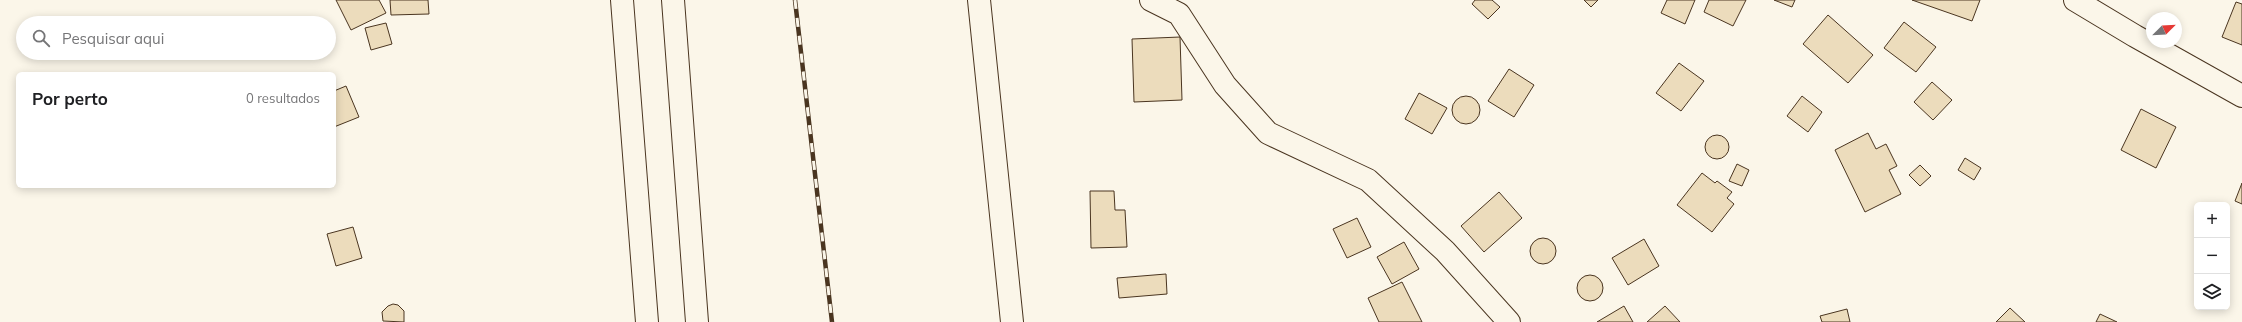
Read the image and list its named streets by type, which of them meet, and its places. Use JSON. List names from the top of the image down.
{
  "north": "top right",
  "page": {
    "search": "Pesquisar aqui",
    "heading": ["Por perto", "0 resultados"],
    "map_buttons": ["+", "−"]
  }
}
